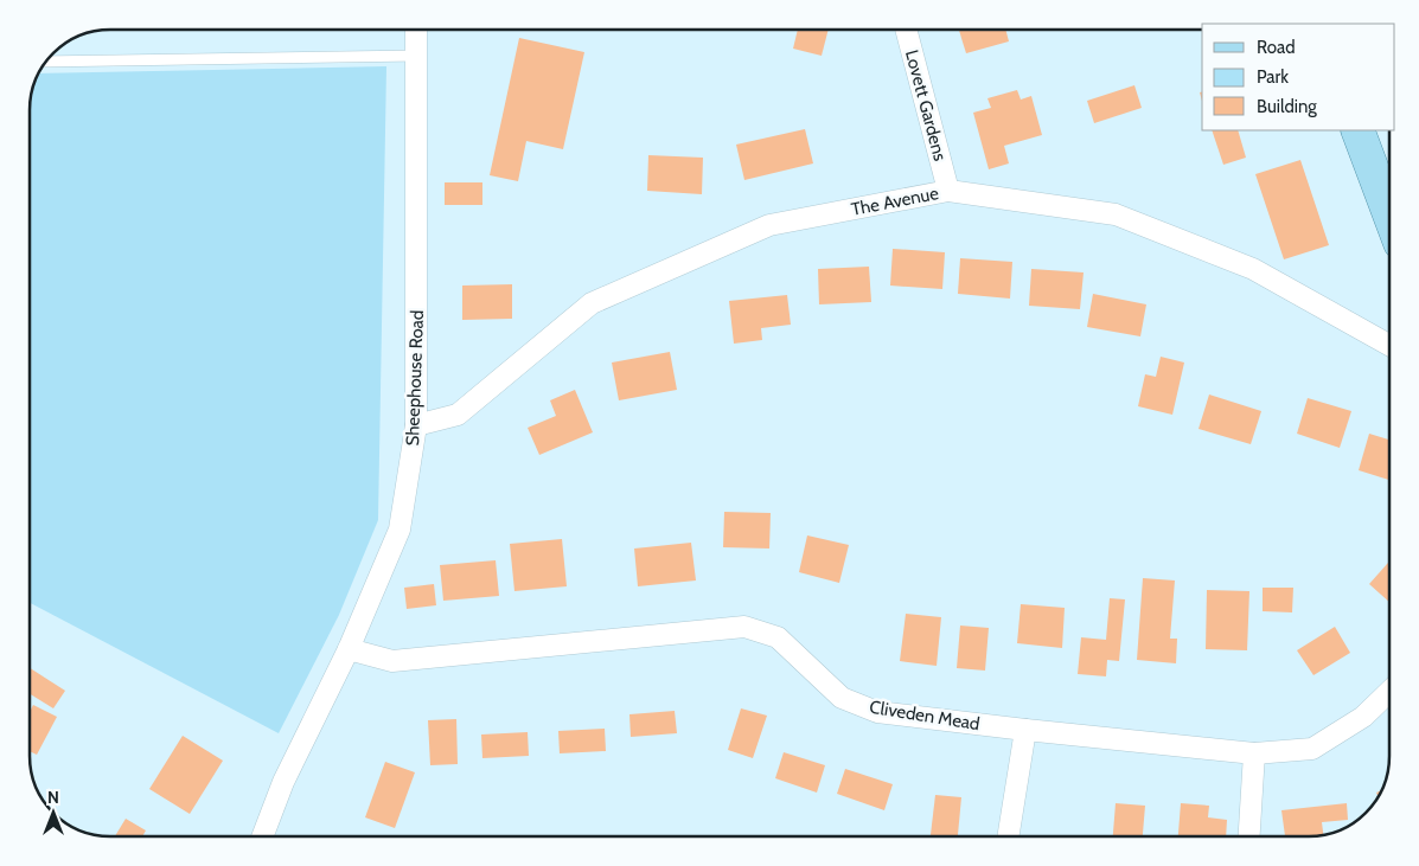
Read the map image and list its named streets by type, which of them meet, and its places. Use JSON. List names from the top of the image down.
{
  "streets": {
    "street": [
      "Lovett Gardens",
      "The Avenue",
      "Sheephouse Road",
      "Cliveden Mead"
    ]
  },
  "crossings": [
    ["Lovett Gardens", "The Avenue"],
    ["The Avenue", "Sheephouse Road"],
    ["Sheephouse Road", "Cliveden Mead"]
  ],
  "legend": ["Road", "Park", "Building"],
  "north": "top"
}
